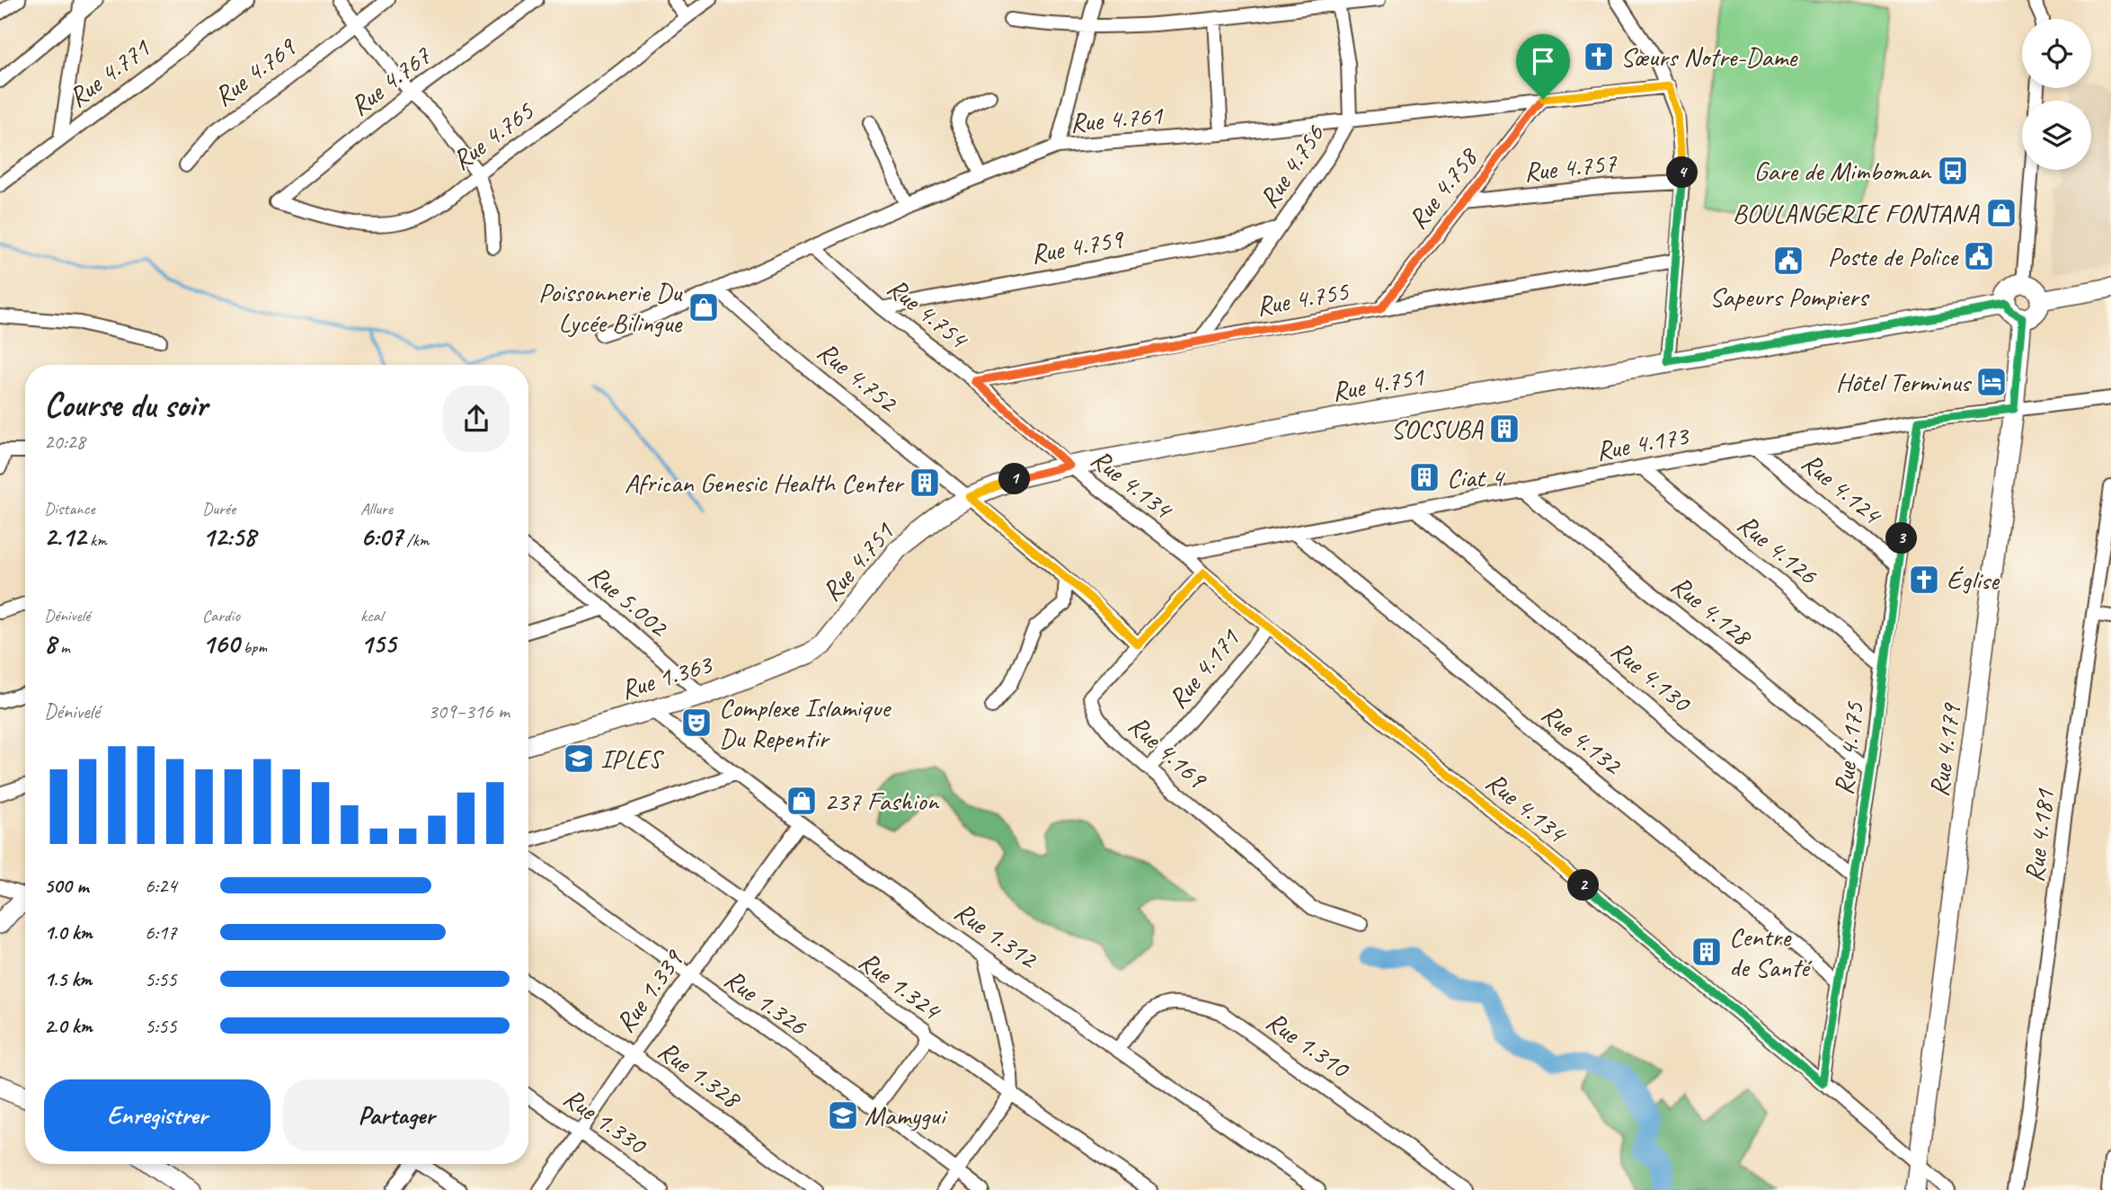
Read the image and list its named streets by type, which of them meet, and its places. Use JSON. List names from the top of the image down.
{
  "streets": {
    "main road": ["Rue 4.751", "Rue 1.363", "Rue 4.179"],
    "street": [
      "Rue 4.769",
      "Rue 4.771",
      "Rue 4.767",
      "Rue 4.761",
      "Rue 4.765",
      "Rue 4.756",
      "Rue 4.757",
      "Rue 4.758",
      "Rue 4.759",
      "Rue 4.755",
      "Rue 4.754",
      "Rue 4.752",
      "Rue 4.173",
      "Rue 4.134",
      "Rue 4.124",
      "Rue 4.126",
      "Rue 5.002",
      "Rue 4.128",
      "Rue 4.171",
      "Rue 4.130",
      "Rue 4.132",
      "Rue 4.175",
      "Rue 4.169",
      "Rue 4.181",
      "Rue 1.312",
      "Rue 1.324",
      "Rue 1.339",
      "Rue 1.326",
      "Rue 1.310",
      "Rue 1.328",
      "Rue 1.330"
    ]
  },
  "crossings": [
    ["Rue 4.767", "Rue 4.765"],
    ["Rue 4.761", "Rue 4.756"],
    ["Rue 4.761", "Rue 4.758"],
    ["Rue 4.761", "Rue 4.754"],
    ["Rue 4.761", "Rue 4.752"],
    ["Rue 4.756", "Rue 4.759"],
    ["Rue 4.756", "Rue 4.755"],
    ["Rue 4.757", "Rue 4.758"],
    ["Rue 4.758", "Rue 4.755"],
    ["Rue 4.759", "Rue 4.754"],
    ["Rue 4.755", "Rue 4.754"],
    ["Rue 4.754", "Rue 4.751"],
    ["Rue 4.754", "Rue 4.134"],
    ["Rue 4.752", "Rue 4.751"],
    ["Rue 4.752", "Rue 4.169"],
    ["Rue 4.751", "Rue 4.134"],
    ["Rue 4.751", "Rue 1.363"],
    ["Rue 4.751", "Rue 4.179"],
    ["Rue 4.173", "Rue 4.134"],
    ["Rue 4.173", "Rue 4.124"],
    ["Rue 4.173", "Rue 4.126"],
    ["Rue 4.173", "Rue 4.128"],
    ["Rue 4.173", "Rue 4.130"],
    ["Rue 4.173", "Rue 4.132"],
    ["Rue 4.173", "Rue 4.175"],
    ["Rue 4.173", "Rue 4.179"],
    ["Rue 4.134", "Rue 4.171"],
    ["Rue 4.134", "Rue 4.175"],
    ["Rue 4.134", "Rue 4.179"],
    ["Rue 4.134", "Rue 4.169"],
    ["Rue 4.124", "Rue 4.175"],
    ["Rue 4.126", "Rue 4.175"],
    ["Rue 5.002", "Rue 1.363"],
    ["Rue 4.128", "Rue 4.175"],
    ["Rue 4.171", "Rue 4.169"],
    ["Rue 4.130", "Rue 4.175"],
    ["Rue 1.363", "Rue 1.312"],
    ["Rue 4.132", "Rue 4.175"],
    ["Rue 1.312", "Rue 1.339"],
    ["Rue 1.312", "Rue 1.310"],
    ["Rue 1.324", "Rue 1.339"],
    ["Rue 1.339", "Rue 1.326"],
    ["Rue 1.339", "Rue 1.328"],
    ["Rue 1.339", "Rue 1.330"]
  ],
  "places": {
    "church": ["Sœurs Notre-Dame", "Église"],
    "bus stop": ["Gare de Mimboman"],
    "shop": ["BOULANGERIE FONTANA", "Poissonnerie Du Lycée Bilingue", "237 Fashion"],
    "public building": ["Poste de Police", "Sapeurs Pompiers"],
    "hotel": ["Hôtel Terminus"],
    "building": [
      "SOCSUBA",
      "Ciat 4",
      "African Genesic Health Center",
      "Centre de Santé"
    ],
    "theatre": ["Complexe Islamique Du Repentir"],
    "school or university": ["IPLES", "Mamygui"]
  },
  "page": {
    "pins": [
      "4",
      "1",
      "3",
      "2"
    ],
    "heading": ["Course du soir", "20:28"],
    "stats": [
      ["Distance", "2.12 km"],
      ["Durée", "12:58"],
      ["Allure", "6:07 /km"],
      ["Dénivelé", "8 m"],
      ["Cardio", "160 bpm"],
      ["kcal", "155"]
    ],
    "chart": ["Dénivelé", "309–316 m"],
    "list": [
      {
        "name": "500 m",
        "note": "6:24"
      },
      {
        "name": "1.0 km",
        "note": "6:17"
      },
      {
        "name": "1.5 km",
        "note": "5:55"
      },
      {
        "name": "2.0 km",
        "note": "5:55"
      }
    ],
    "buttons": ["Enregistrer", "Partager"]
  }
}
